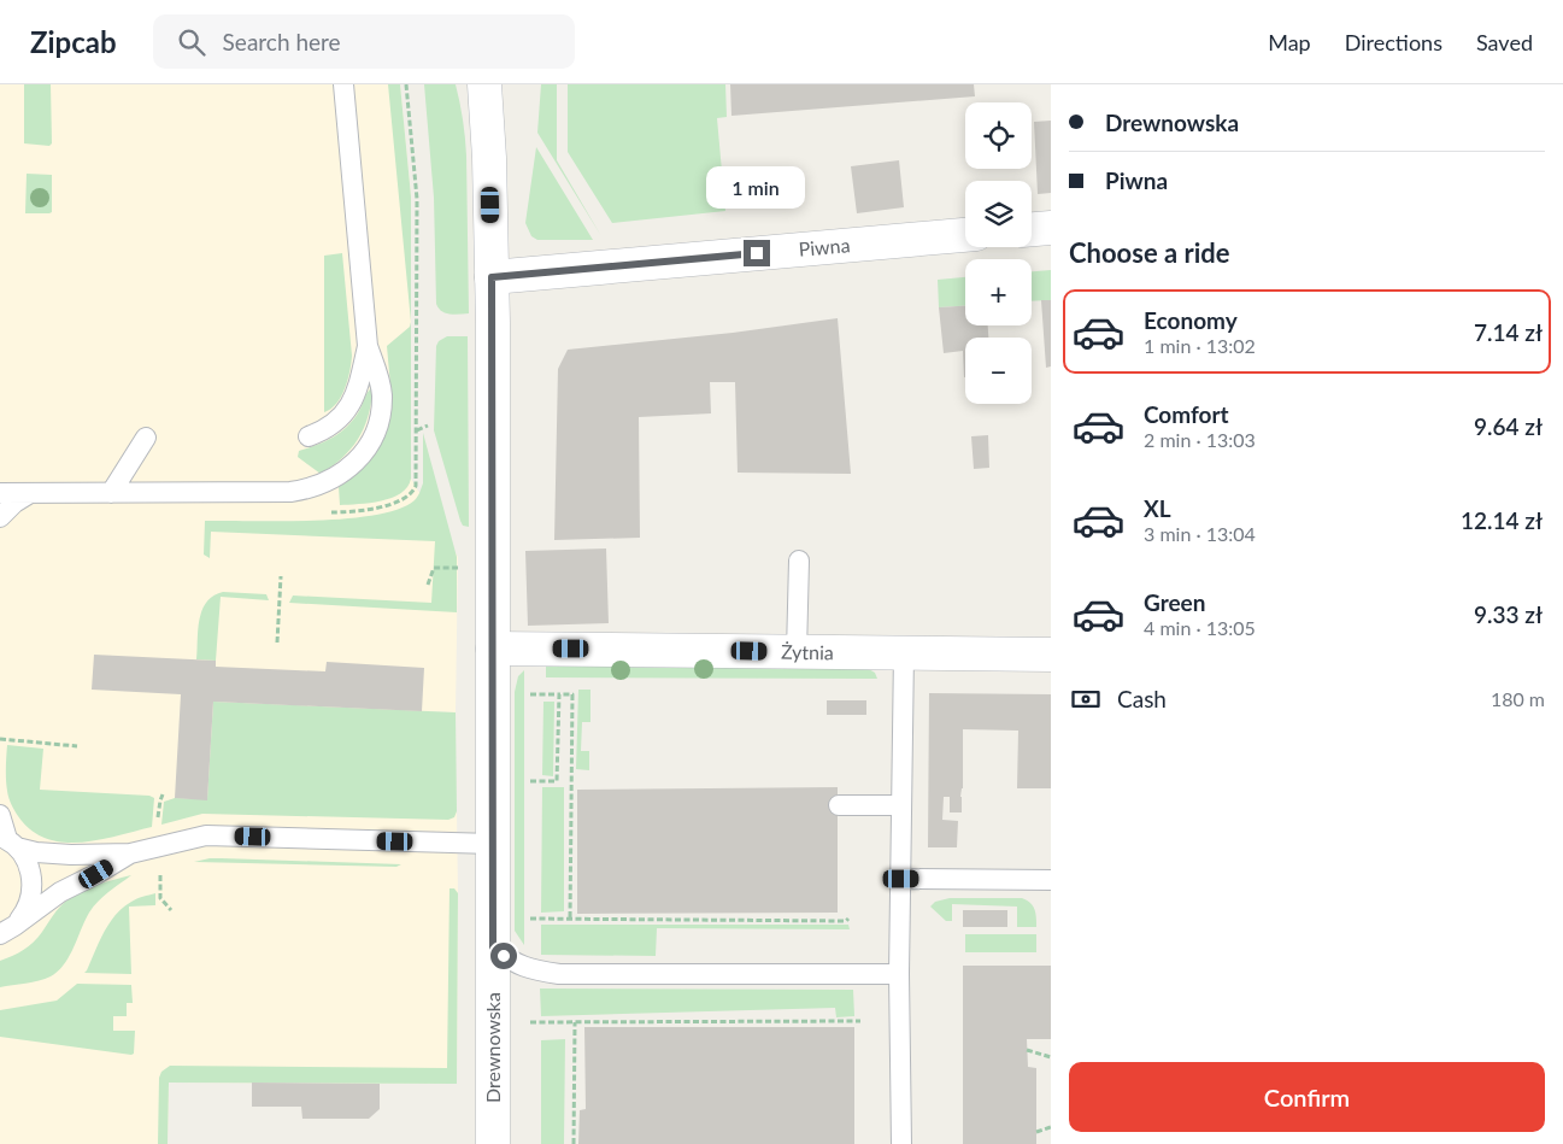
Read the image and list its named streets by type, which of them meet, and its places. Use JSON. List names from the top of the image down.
{
  "streets": {
    "street": ["Piwna", "Żytnia", "Drewnowska"]
  },
  "crossings": [
    ["Piwna", "Drewnowska"],
    ["Żytnia", "Drewnowska"]
  ],
  "page": {
    "header": "Zipcab",
    "search": "Search here",
    "nav": ["Map", "Directions", "Saved"],
    "banner": ["Drewnowska", "Piwna"],
    "map_buttons": ["+", "−"],
    "bubble": "1 min",
    "heading": "Choose a ride",
    "list": [
      {
        "name": "Economy",
        "note": "1 min · 13:02",
        "value": "7.14 zł"
      },
      {
        "name": "Comfort",
        "note": "2 min · 13:03",
        "value": "9.64 zł"
      },
      {
        "name": "XL",
        "note": "3 min · 13:04",
        "value": "12.14 zł"
      },
      {
        "name": "Green",
        "note": "4 min · 13:05",
        "value": "9.33 zł"
      }
    ],
    "pay": ["Cash", "180 m"],
    "buttons": "Confirm"
  }
}
